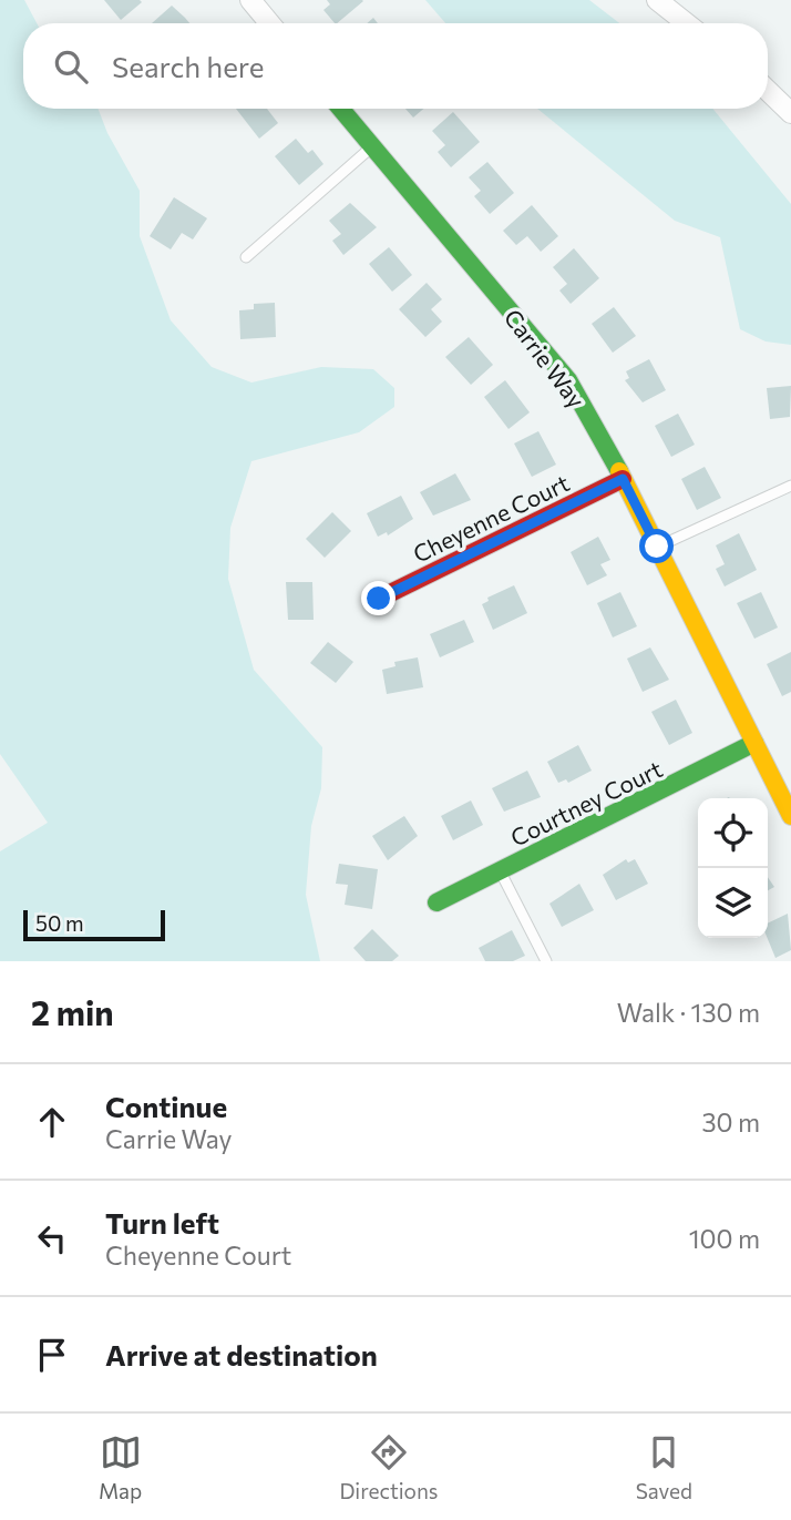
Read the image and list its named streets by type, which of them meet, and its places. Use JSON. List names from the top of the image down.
{
  "streets": {
    "street": ["Carrie Way", "Cheyenne Court", "Courtney Court"]
  },
  "crossings": [
    ["Carrie Way", "Cheyenne Court"],
    ["Carrie Way", "Courtney Court"]
  ],
  "scale_bar": "50 m",
  "page": {
    "search": "Search here",
    "scale": "50 m",
    "heading": ["2 min", "Walk · 130 m"],
    "list": [
      ["Continue", "Carrie Way", "30 m"],
      ["Turn left", "Cheyenne Court", "100 m"],
      "Arrive at destination"
    ],
    "nav": ["Map", "Directions", "Saved"]
  }
}
